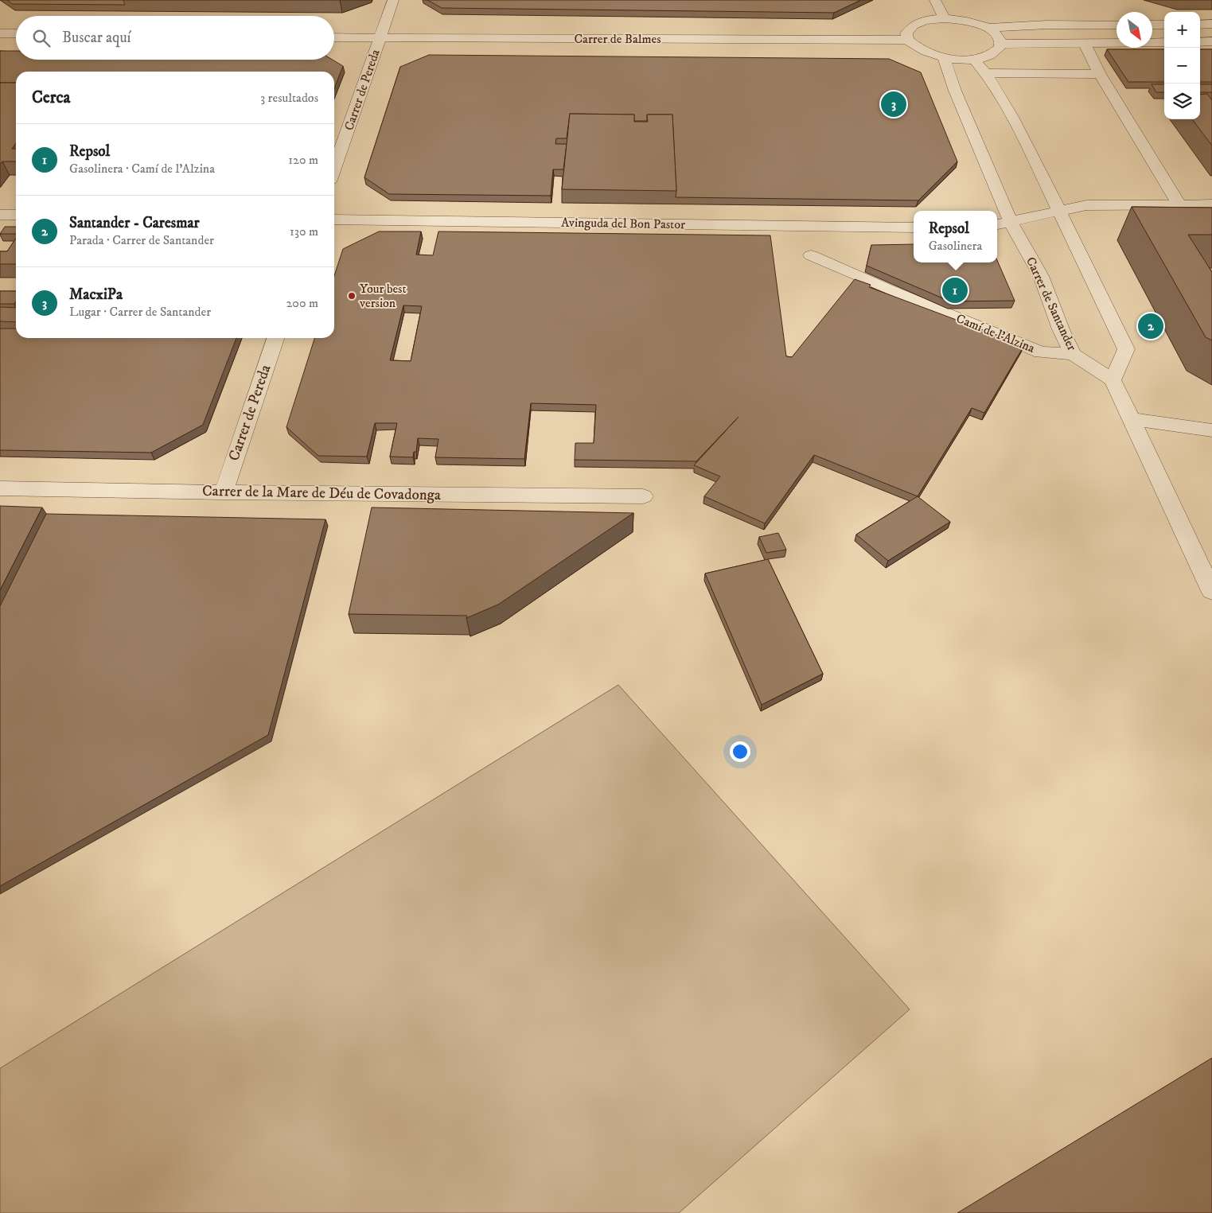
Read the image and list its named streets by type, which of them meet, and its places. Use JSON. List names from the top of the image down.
{
  "streets": {
    "street": [
      "Carrer de Balmes",
      "Carrer de Pereda",
      "Avinguda del Bon Pastor",
      "Carrer de Santander",
      "Camí de l'Alzina",
      "Carrer de la Mare de Déu de Covadonga"
    ]
  },
  "crossings": [
    ["Carrer de Balmes", "Carrer de Pereda"],
    ["Carrer de Pereda", "Carrer de la Mare de Déu de Covadonga"],
    ["Carrer de Santander", "Camí de l'Alzina"]
  ],
  "places": ["Your best version"],
  "north": "bottom right",
  "page": {
    "map_buttons": ["+", "−"],
    "search": "Buscar aquí",
    "heading": ["Cerca", "3 resultados"],
    "pins": ["3", "1", "2"],
    "list": [
      {
        "mark": "1",
        "name": "Repsol",
        "note": "Gasolinera · Camí de l'Alzina",
        "value": "120 m"
      },
      {
        "mark": "2",
        "name": "Santander - Caresmar",
        "note": "Parada · Carrer de Santander",
        "value": "130 m"
      },
      {
        "mark": "3",
        "name": "MacxiPa",
        "note": "Lugar · Carrer de Santander",
        "value": "200 m"
      }
    ],
    "popup": ["Repsol", "Gasolinera"]
  }
}
